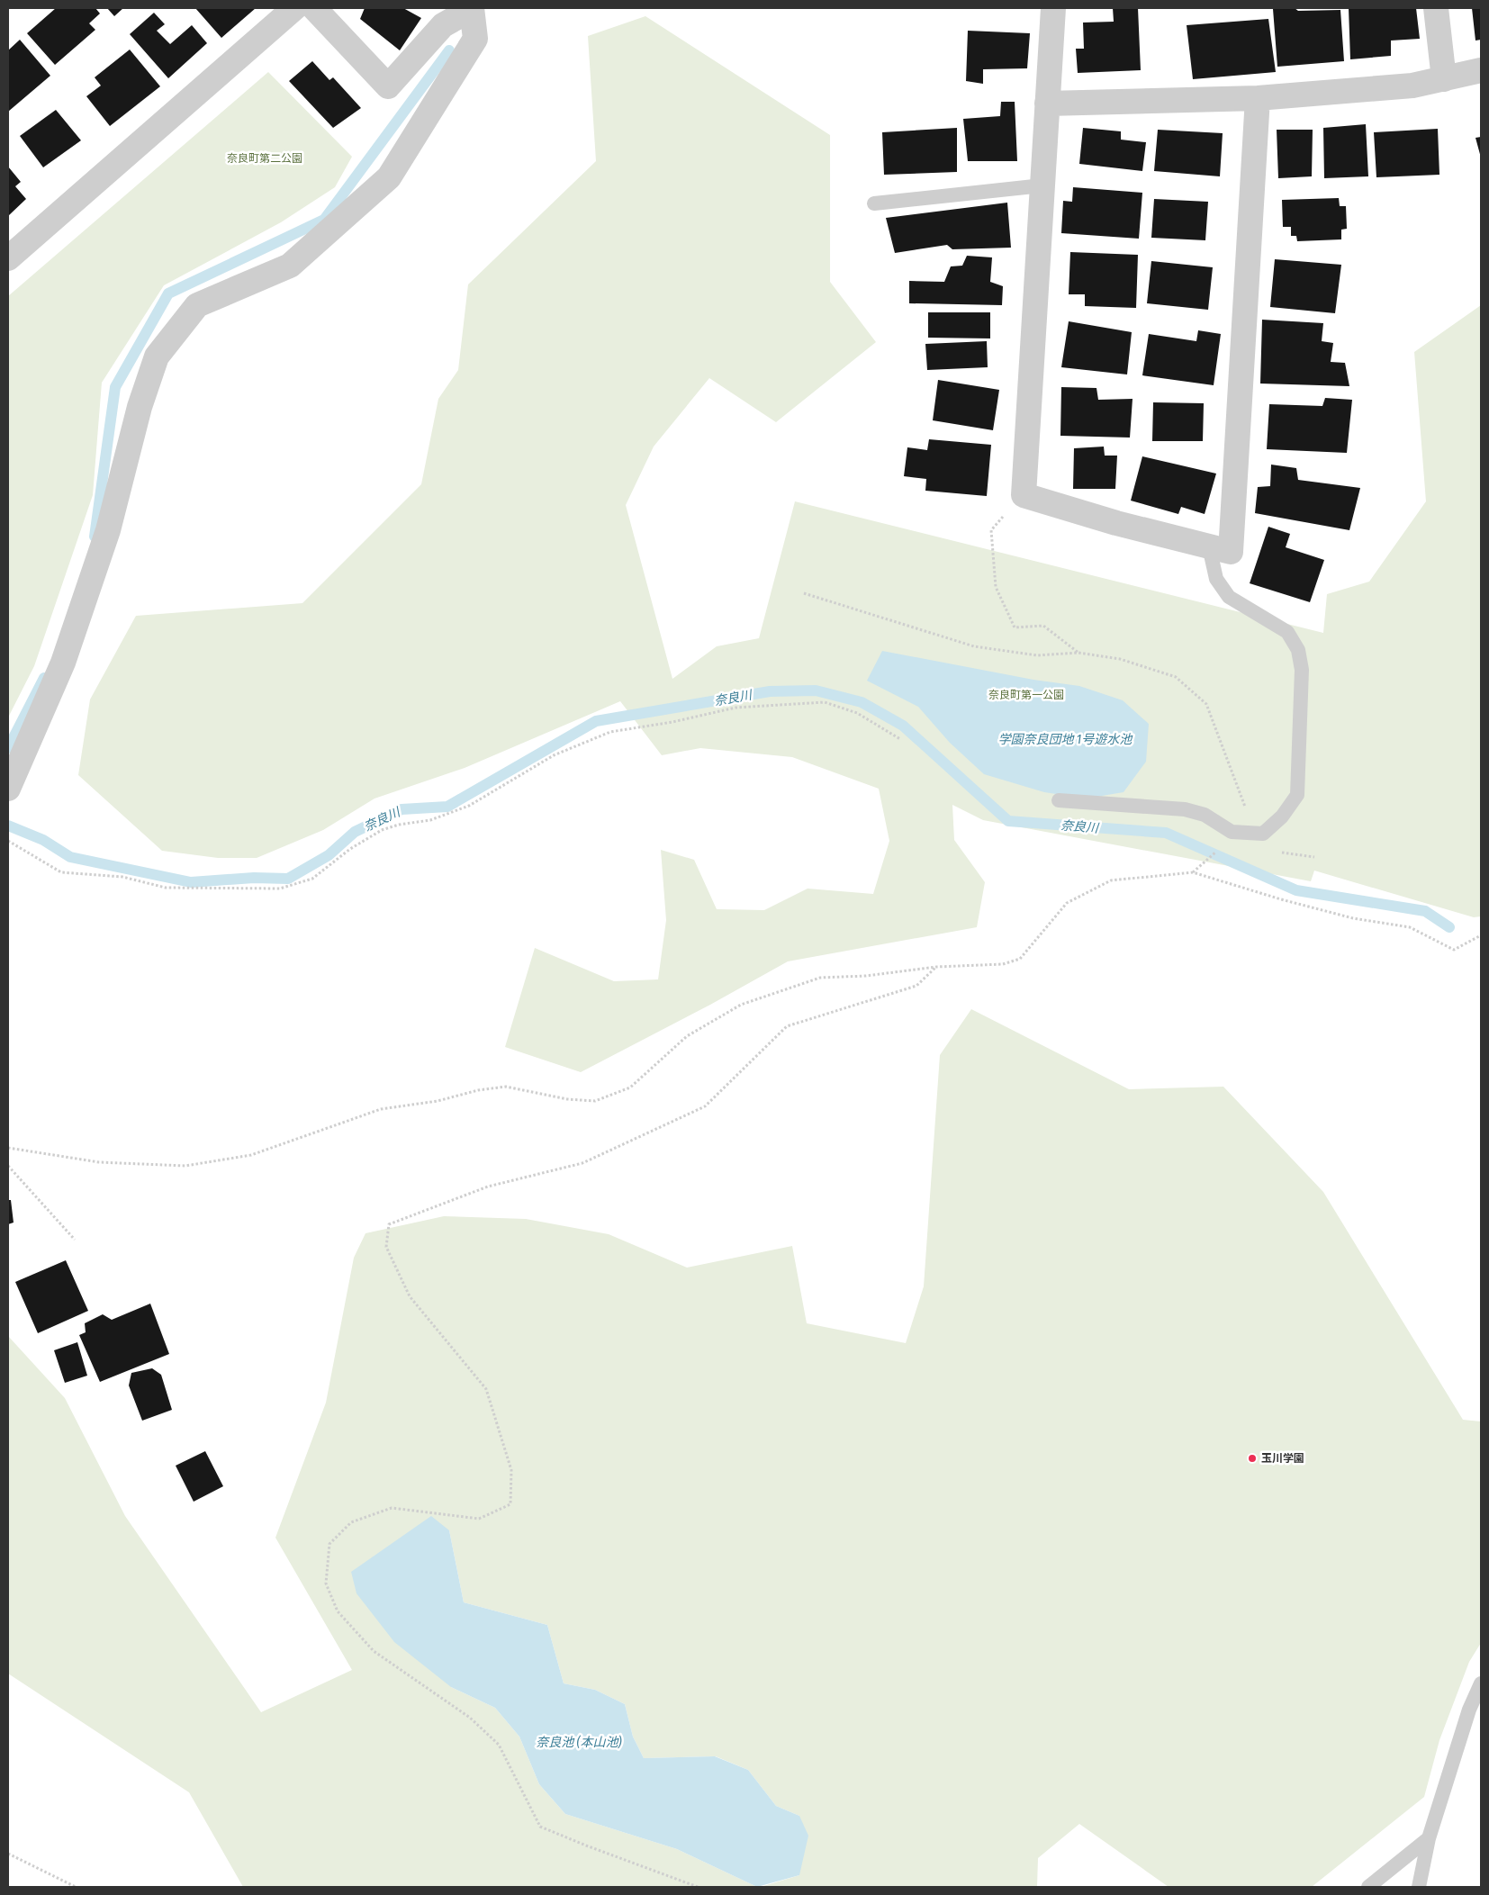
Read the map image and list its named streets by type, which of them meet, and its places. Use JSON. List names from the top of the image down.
{
  "water": ["奈良川", "学園奈良団地 1号遊水池", "奈良池 (本山池)"],
  "parks": ["奈良町第二公園", "奈良町第一公園"],
  "places": ["玉川学園"]
}
